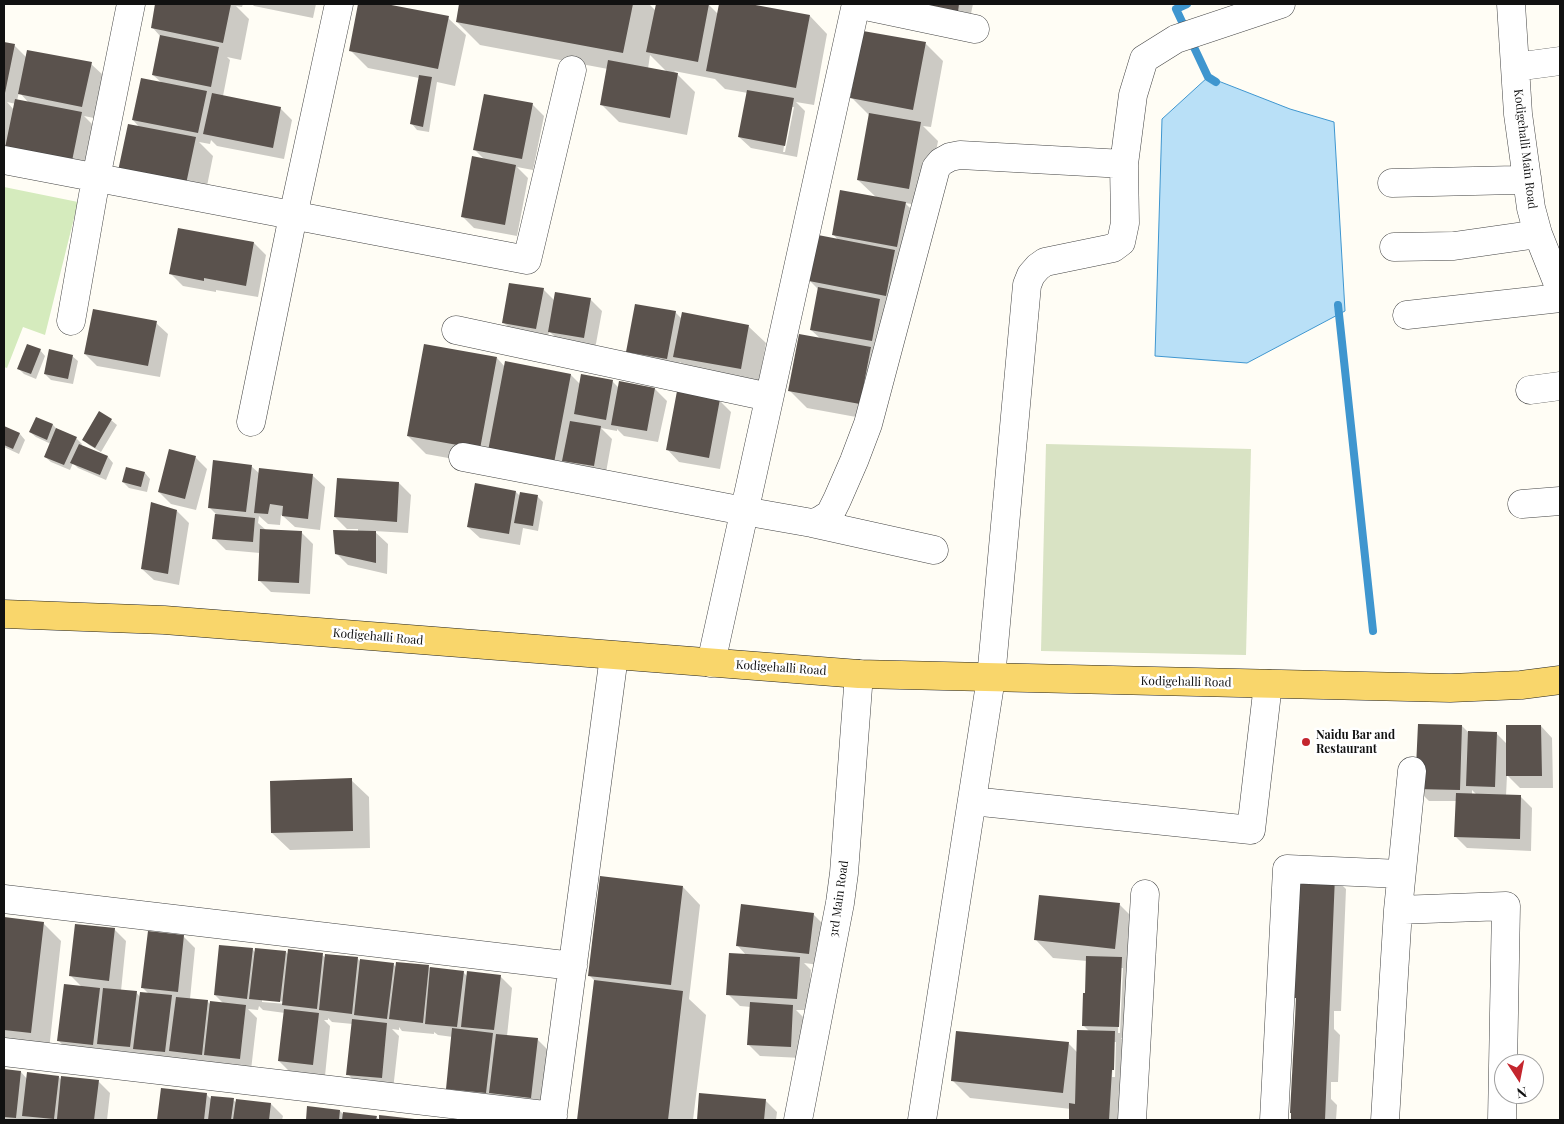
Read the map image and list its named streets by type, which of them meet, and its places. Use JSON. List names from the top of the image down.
{
  "streets": {
    "main road": ["Kodigehalli Road"],
    "street": ["Kodigehalli Main Road", "3rd Main Road"]
  },
  "crossings": [
    ["Kodigehalli Road", "3rd Main Road"]
  ],
  "places": ["Naidu Bar and Restaurant"],
  "north": "bottom"
}
